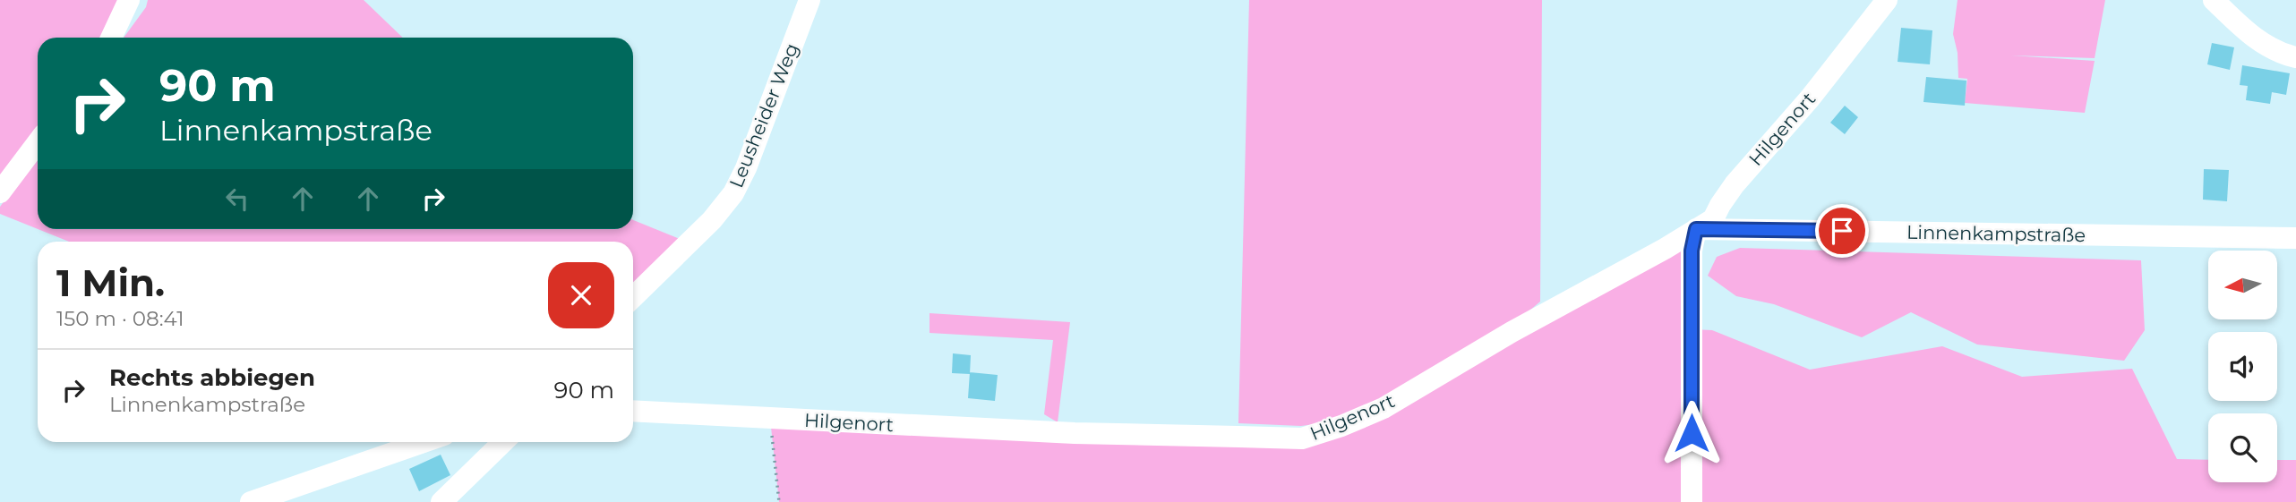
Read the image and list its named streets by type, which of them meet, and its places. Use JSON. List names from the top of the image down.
{
  "streets": {
    "street": ["Leusheider Weg", "Hilgenort", "Linnenkampstraße"]
  },
  "crossings": [
    ["Hilgenort", "Linnenkampstraße"]
  ],
  "north": "left",
  "page": {
    "turn": ["90 m", "Linnenkampstraße"],
    "heading": ["1 Min.", "150 m · 08:41"],
    "list": [
      {
        "name": "Rechts abbiegen",
        "note": "Linnenkampstraße",
        "value": "90 m"
      }
    ]
  }
}
